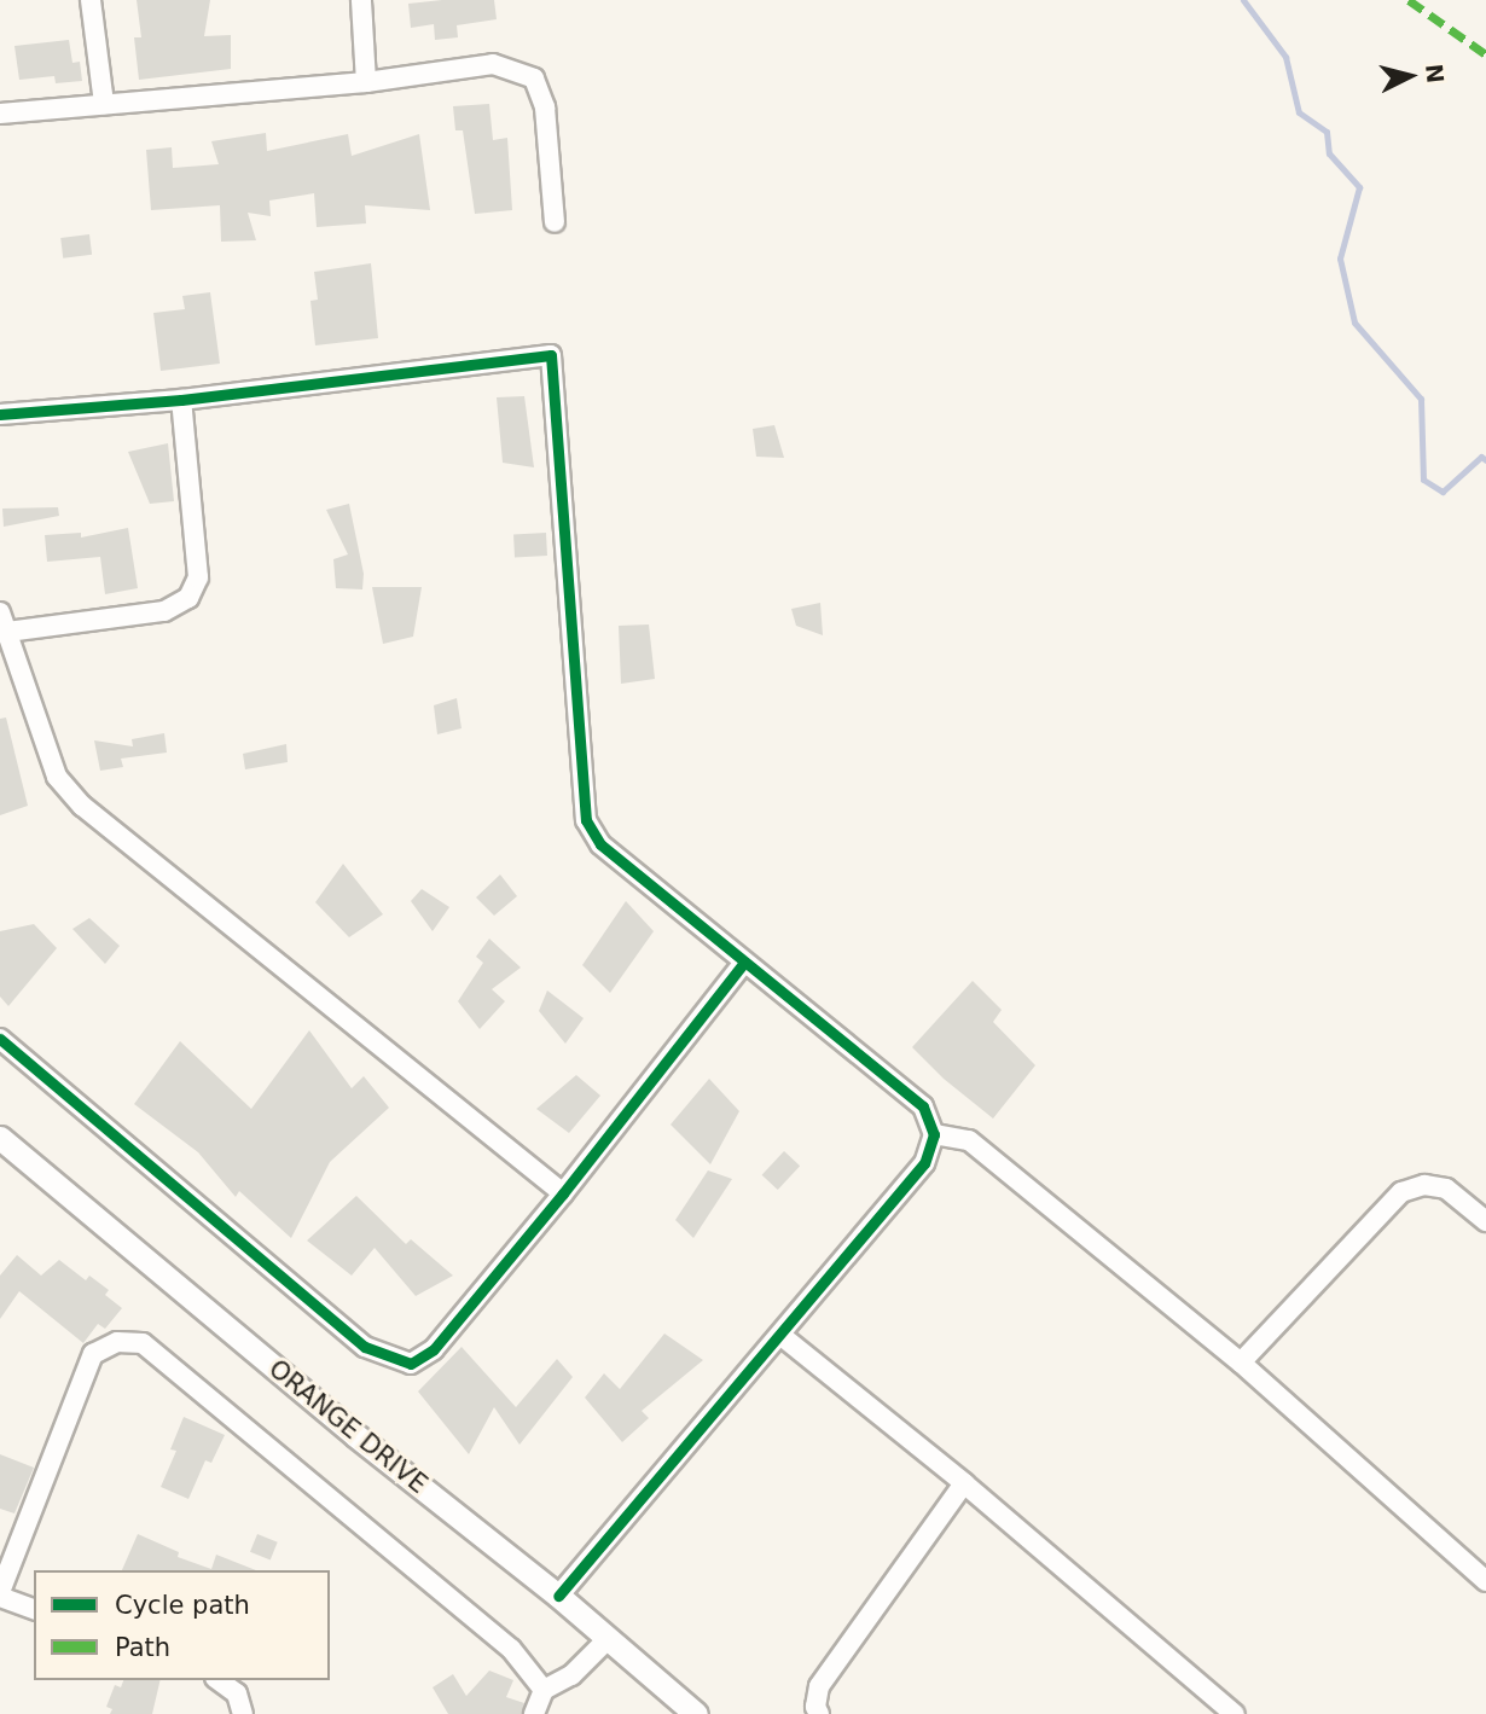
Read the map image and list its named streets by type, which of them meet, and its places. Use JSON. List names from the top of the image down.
{
  "streets": {
    "street": ["ORANGE DRIVE"]
  },
  "legend": ["Cycle path", "Path"],
  "north": "right"
}
